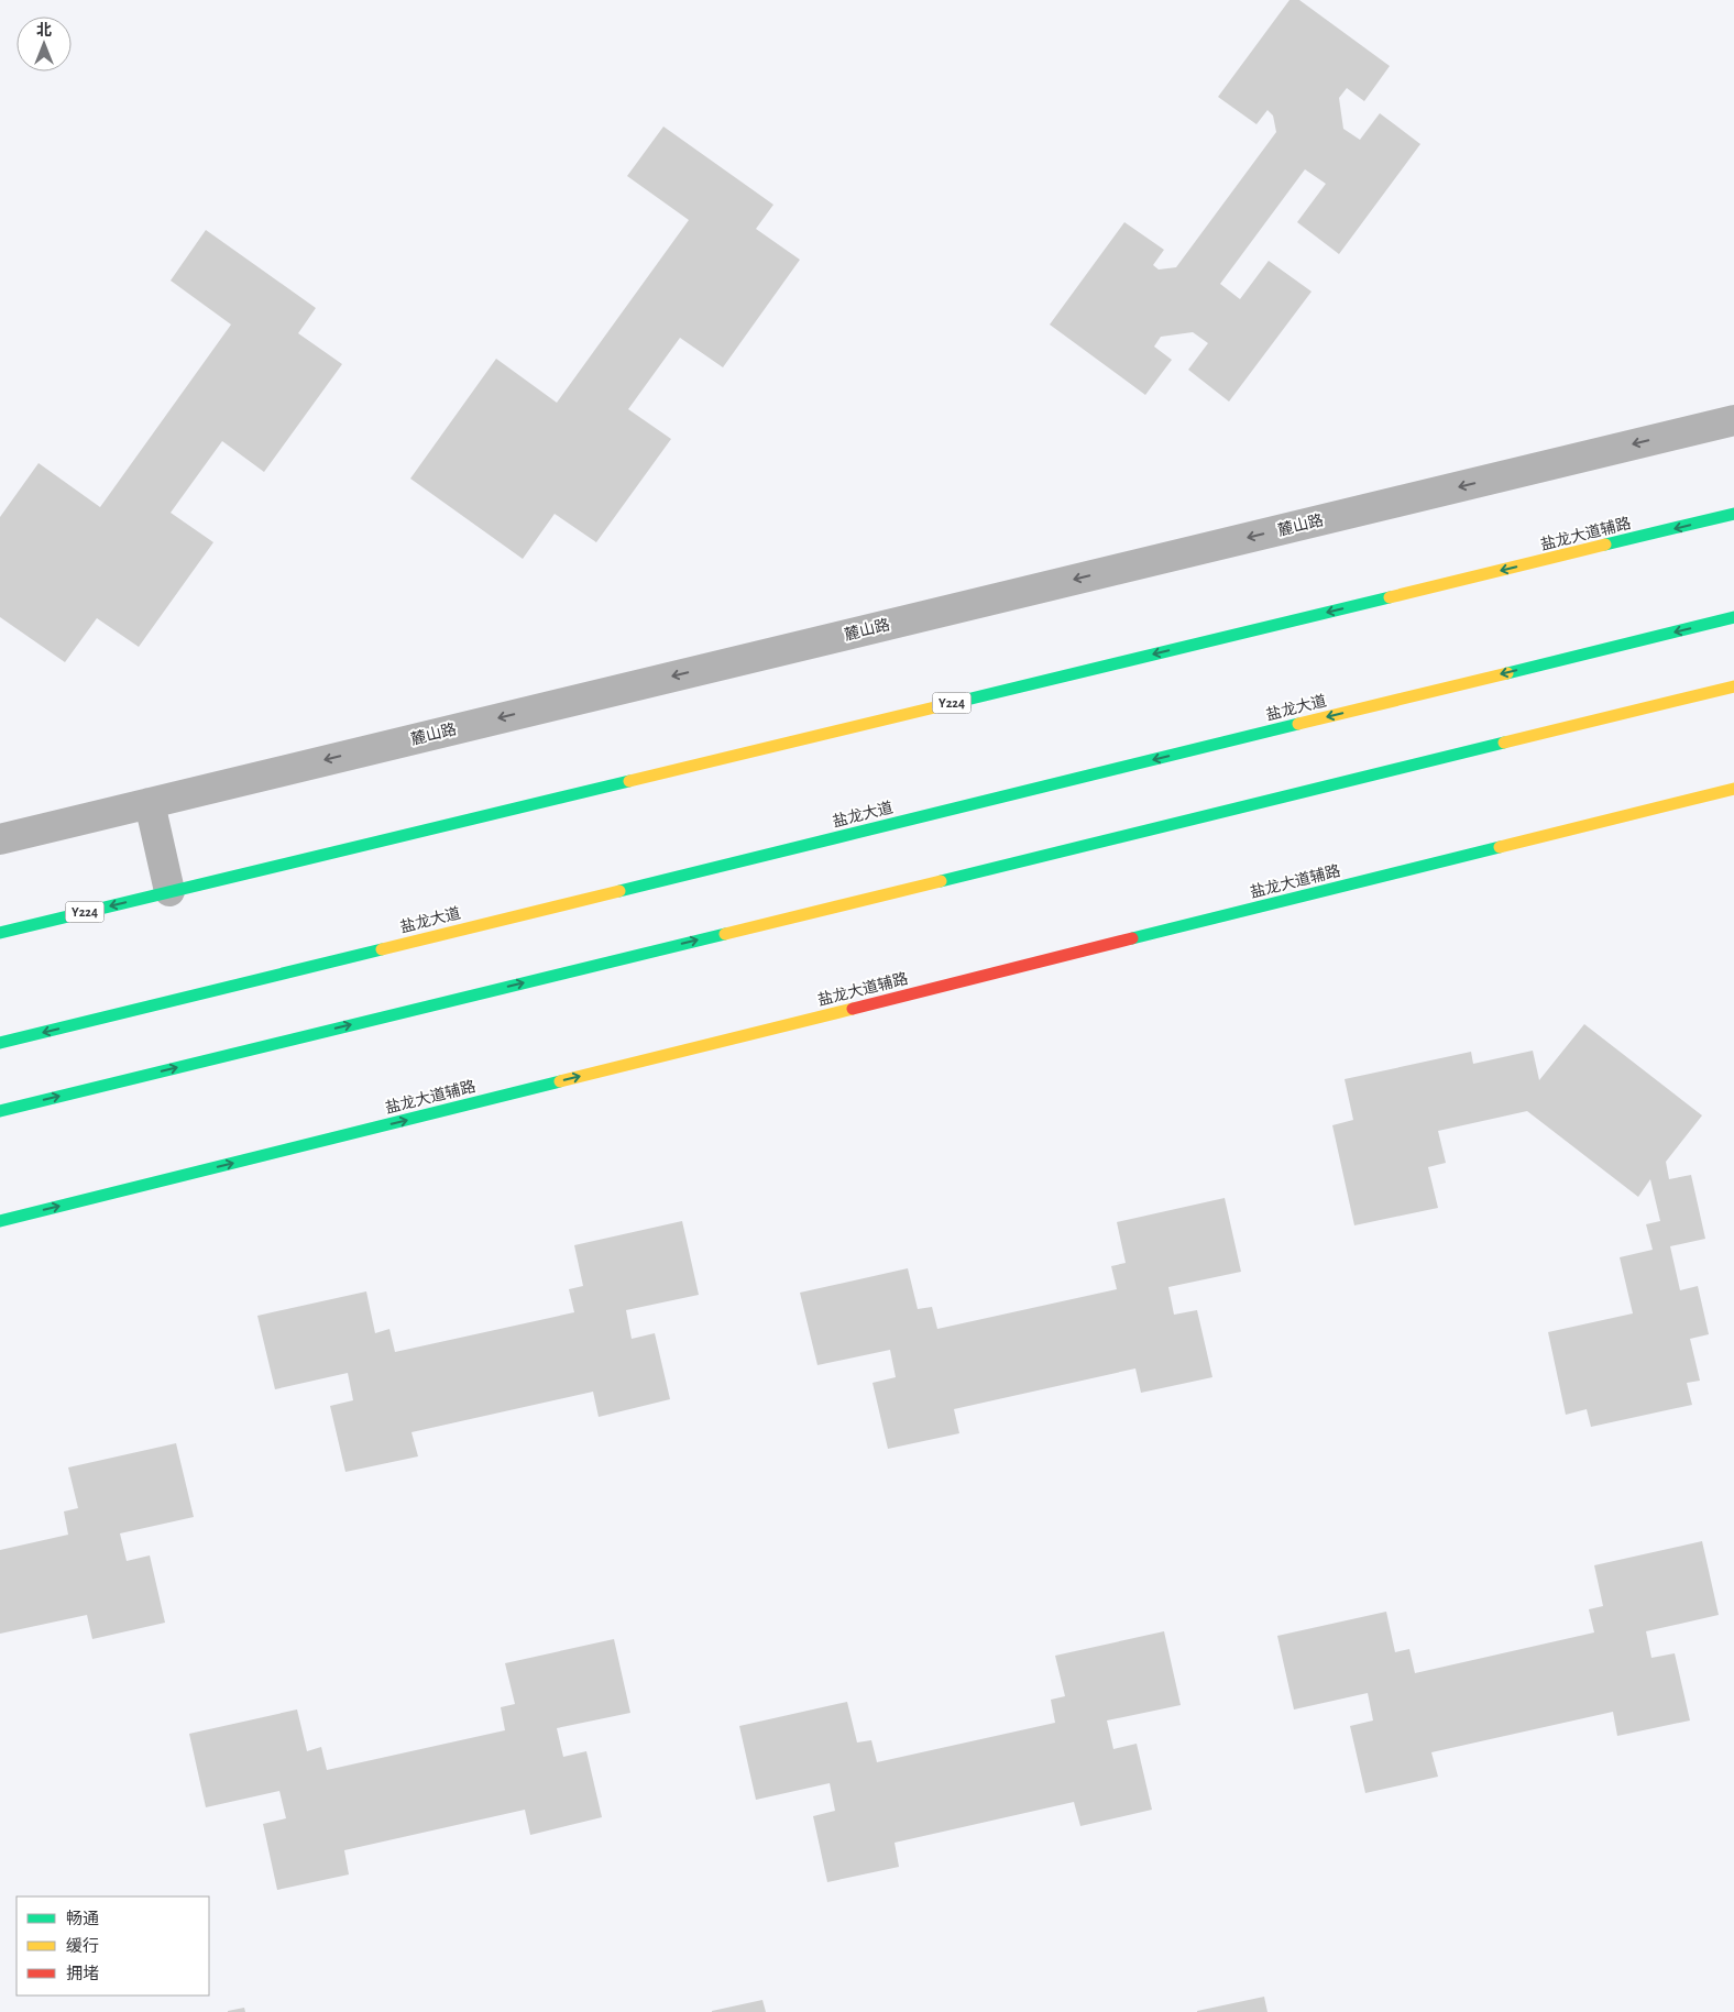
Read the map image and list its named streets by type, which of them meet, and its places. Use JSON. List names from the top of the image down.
{
  "streets": {
    "main road": ["盐龙大道辅路", "Y224", "盐龙大道"],
    "street": ["麓山路"]
  },
  "one_way": ["麓山路"],
  "legend": ["畅通", "缓行", "拥堵"],
  "north": "top"
}
